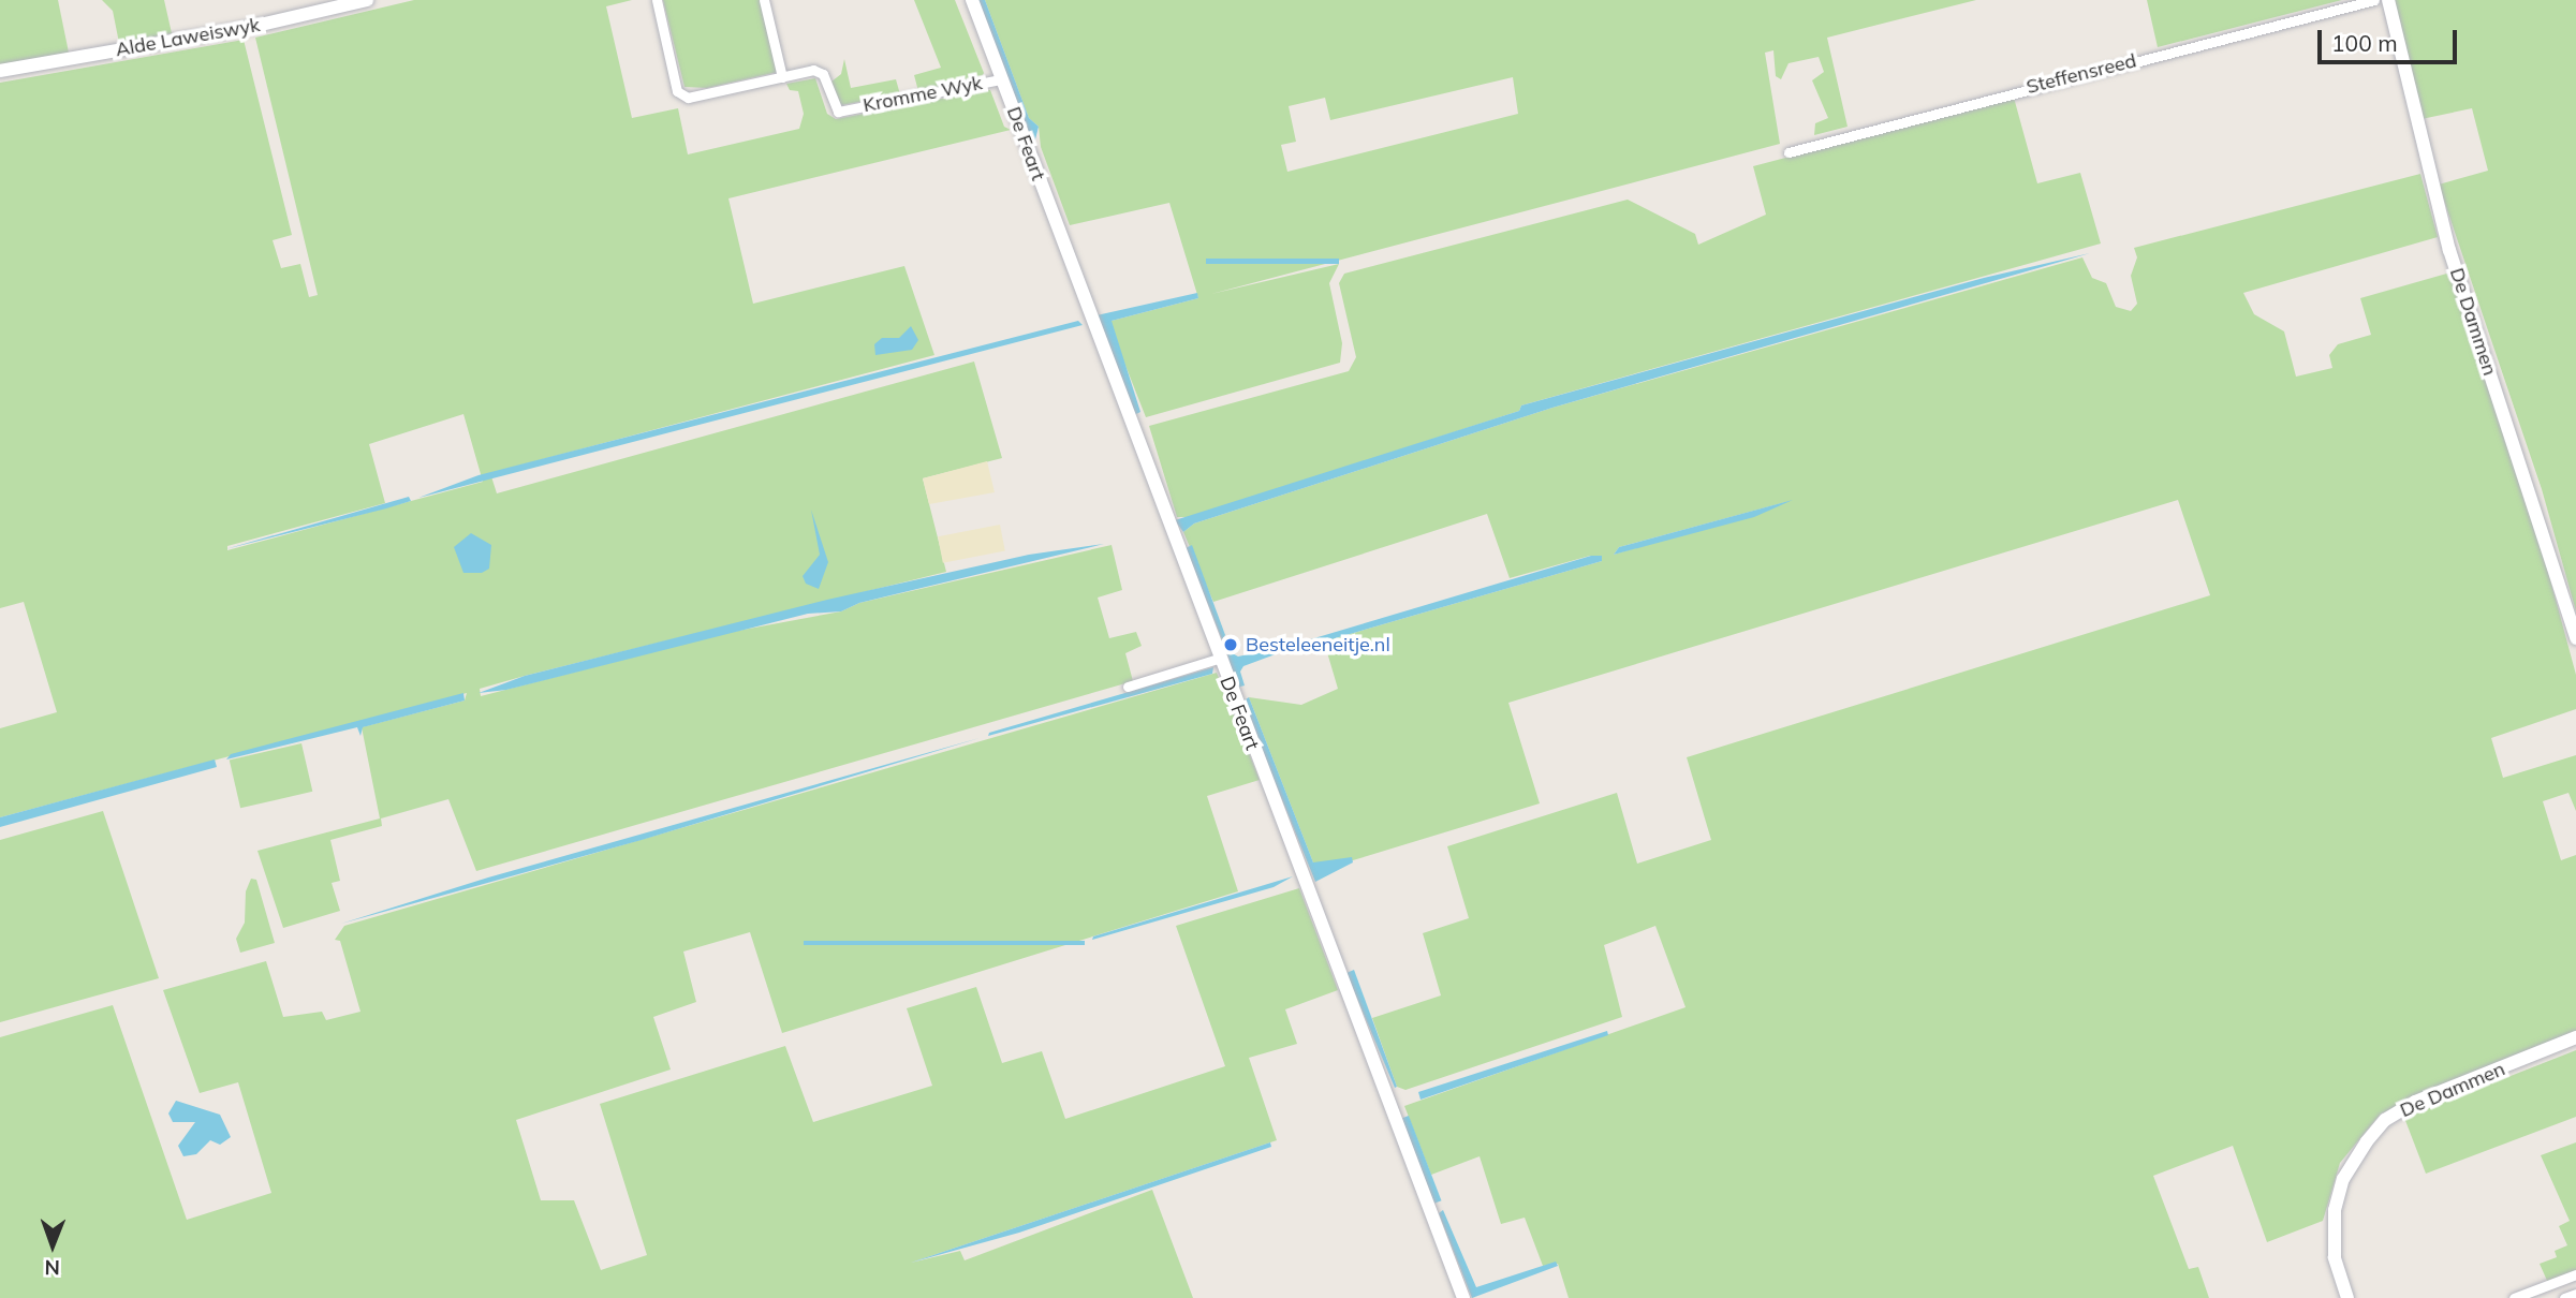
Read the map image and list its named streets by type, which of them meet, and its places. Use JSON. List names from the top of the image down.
{
  "streets": {
    "street": [
      "Alde Laweiswyk",
      "Steffensreed",
      "Kromme Wyk",
      "De Feart",
      "De Dammen"
    ]
  },
  "crossings": [
    ["Kromme Wyk", "De Feart"]
  ],
  "places": ["Besteleeneitje.nl"],
  "scale_bar": "100 m",
  "north": "bottom"
}
